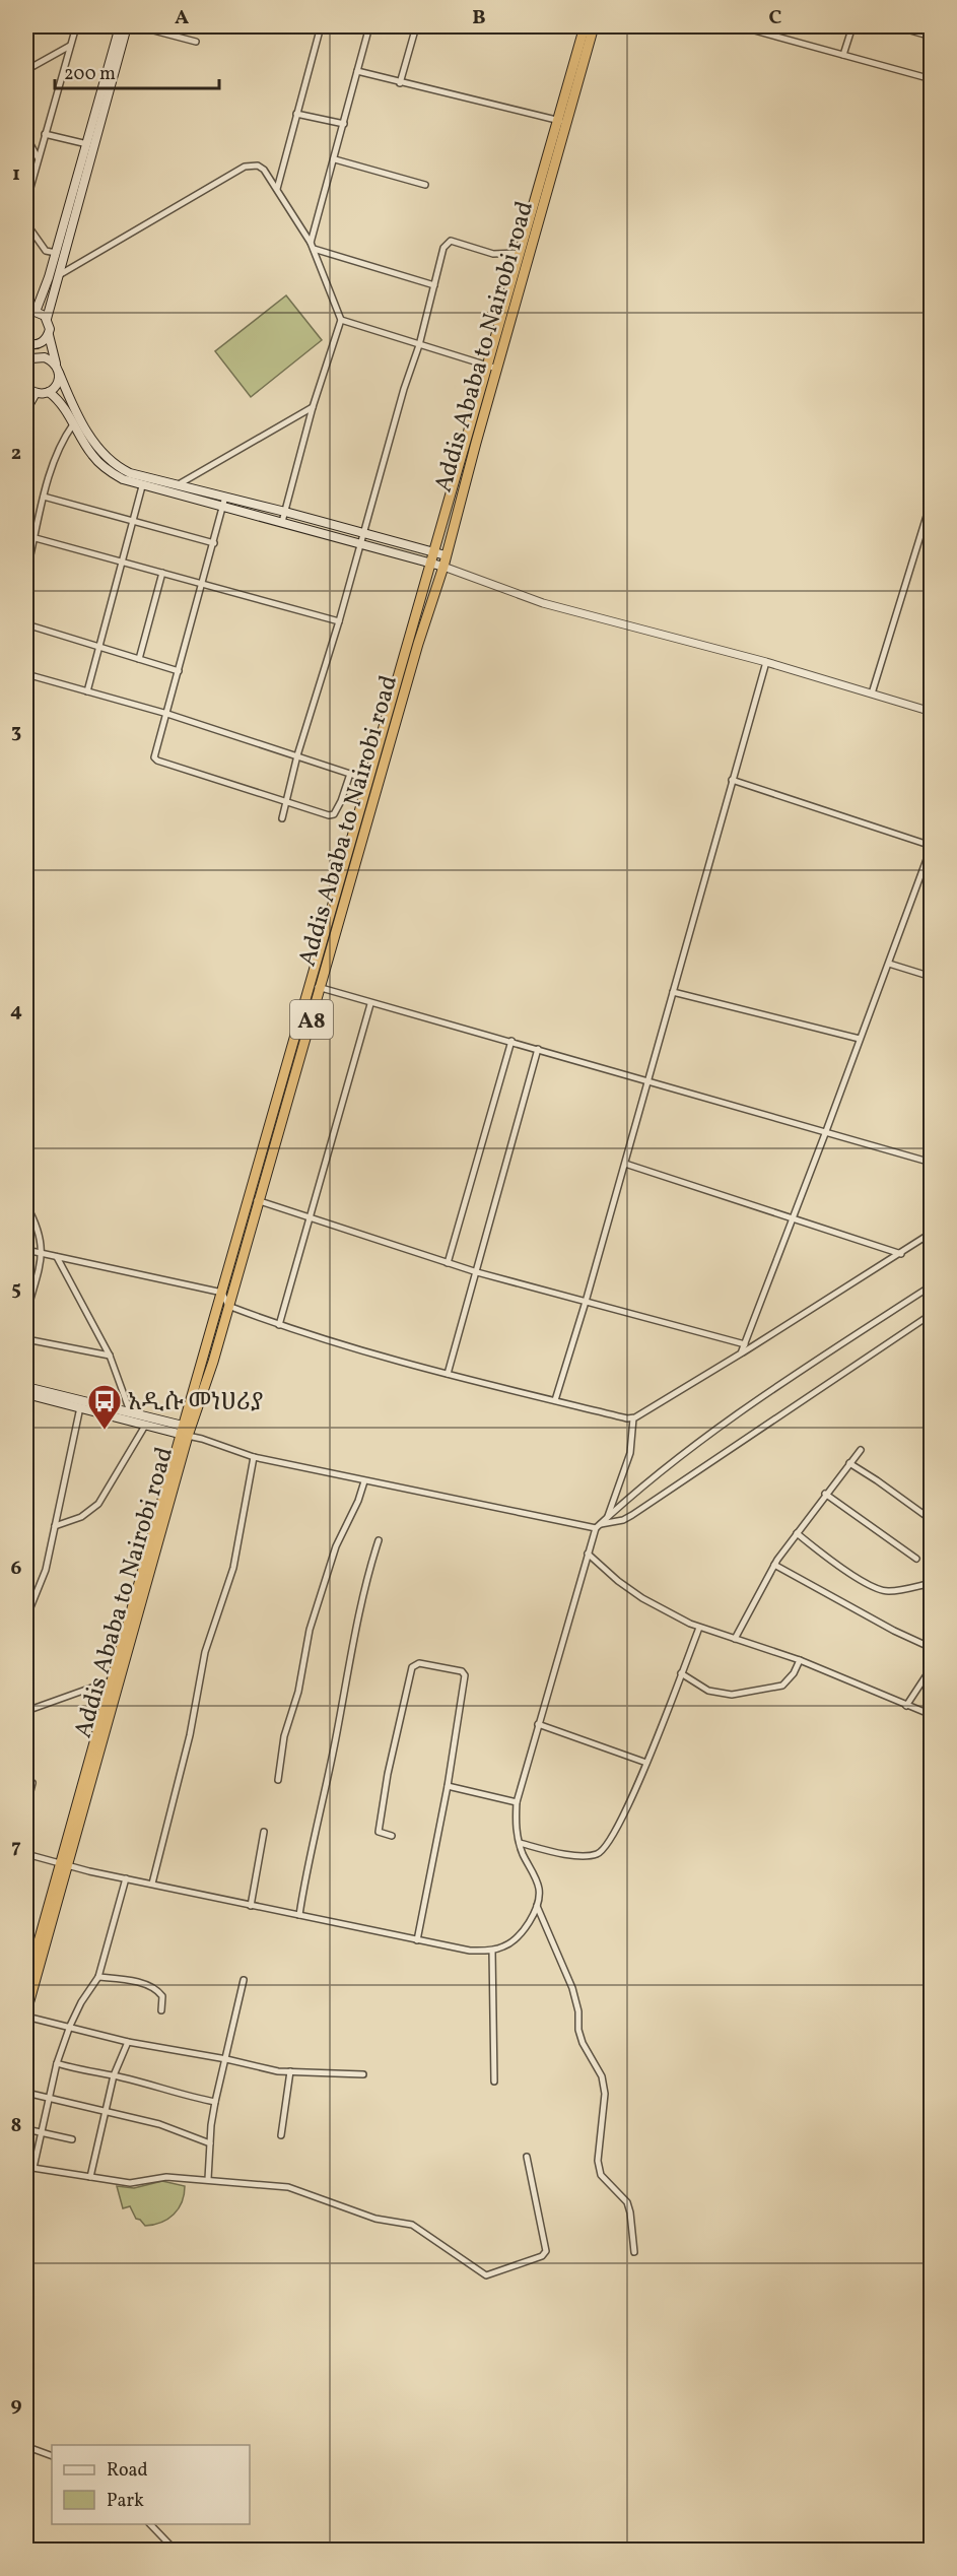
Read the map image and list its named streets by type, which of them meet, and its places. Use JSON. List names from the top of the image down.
{
  "streets": {
    "highway": ["Addis Ababa to Nairobi road", "A8"]
  },
  "places": {
    "bus stop": ["አዲሱ መነሀሪያ"]
  },
  "legend": ["Road", "Park"],
  "scale_bar": "200 m",
  "grid": {
    "columns": ["A", "B", "C"],
    "rows": [
      "1",
      "2",
      "3",
      "4",
      "5",
      "6",
      "7",
      "8",
      "9"
    ]
  }
}
